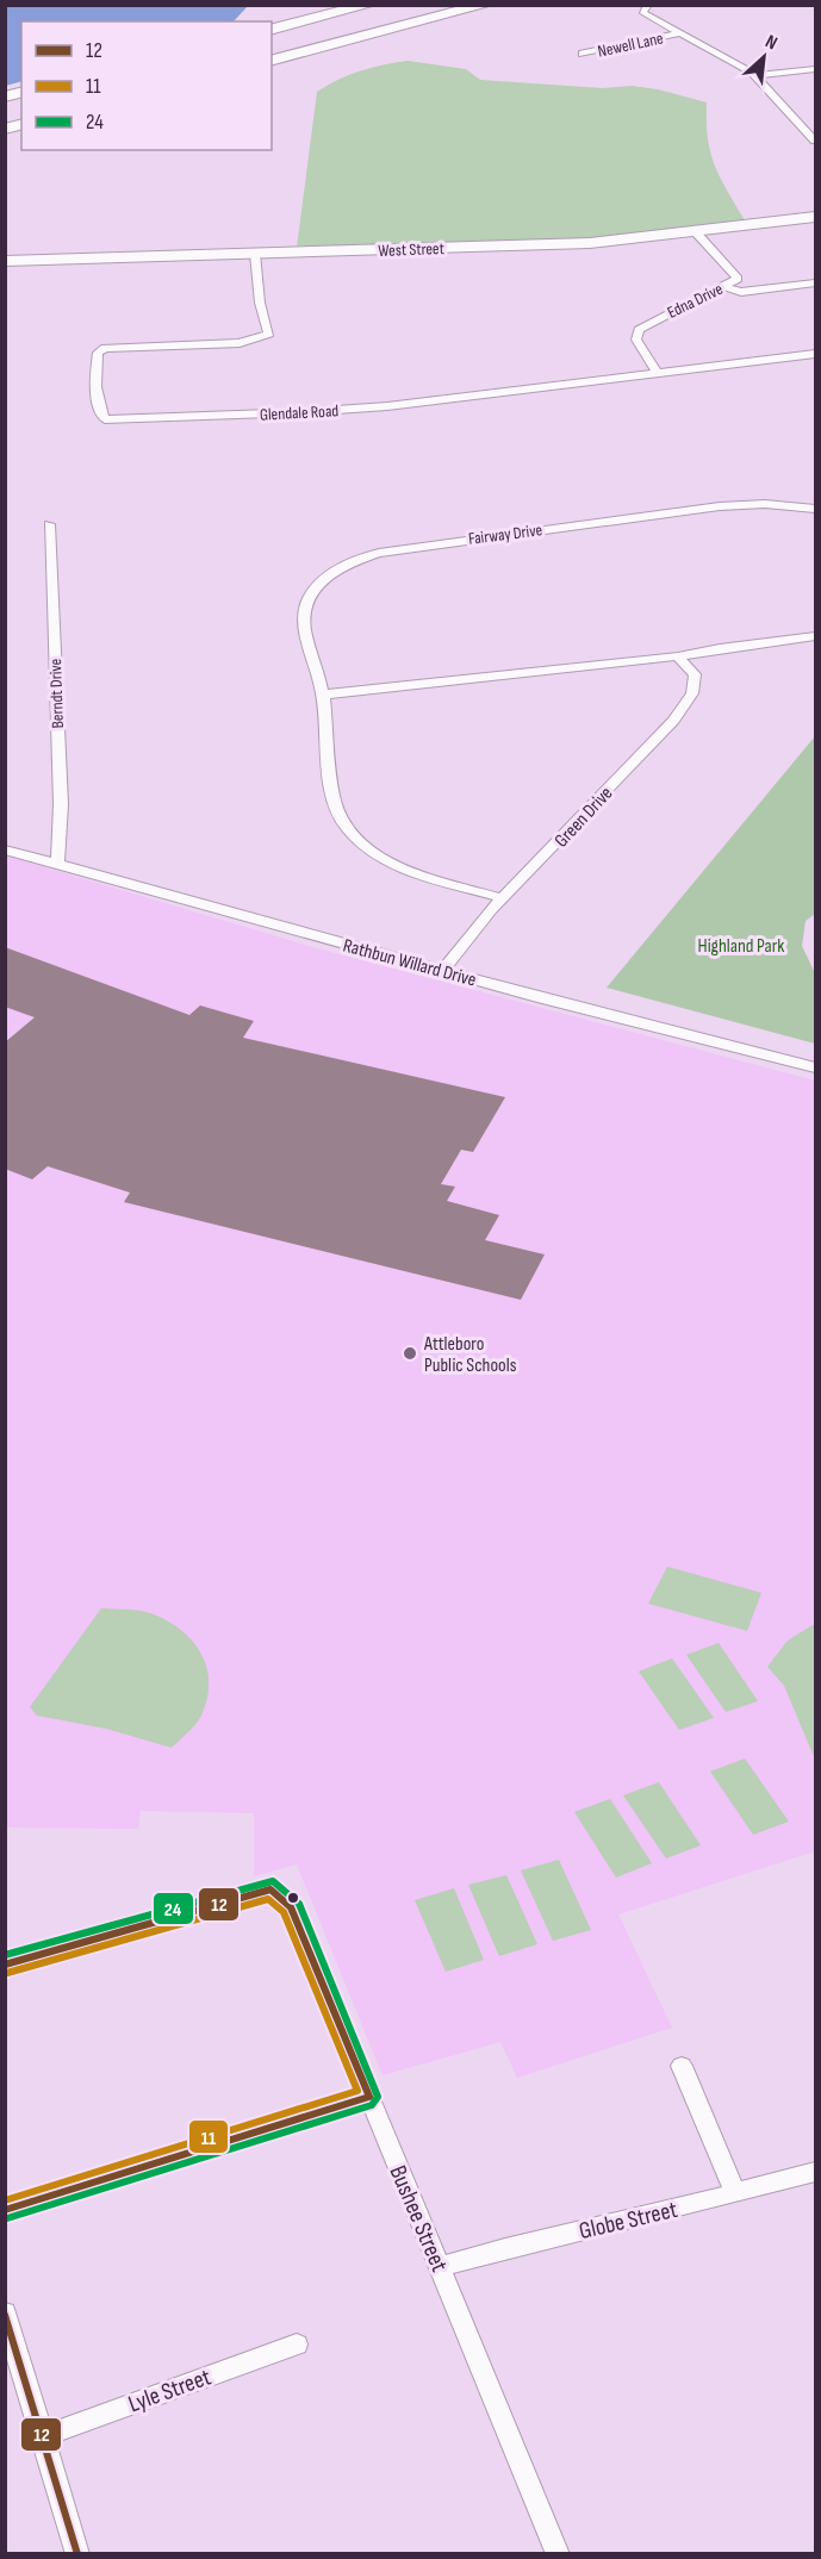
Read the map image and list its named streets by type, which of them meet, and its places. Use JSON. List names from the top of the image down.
{
  "streets": {
    "main road": ["West Street"],
    "street": [
      "Newell Lane",
      "Edna Drive",
      "Glendale Road",
      "Fairway Drive",
      "Berndt Drive",
      "Green Drive",
      "Rathbun Willard Drive",
      "Bushee Street",
      "Globe Street",
      "Lyle Street"
    ]
  },
  "crossings": [
    ["West Street", "Edna Drive"],
    ["West Street", "Glendale Road"],
    ["Edna Drive", "Glendale Road"],
    ["Fairway Drive", "Green Drive"],
    ["Berndt Drive", "Rathbun Willard Drive"],
    ["Green Drive", "Rathbun Willard Drive"],
    ["Bushee Street", "Globe Street"]
  ],
  "parks": ["Highland Park"],
  "places": ["Attleboro Public Schools"],
  "lines": ["transit line 24", "transit line 12", "transit line 11"],
  "legend": ["12", "11", "24"],
  "north": "top right"
}
